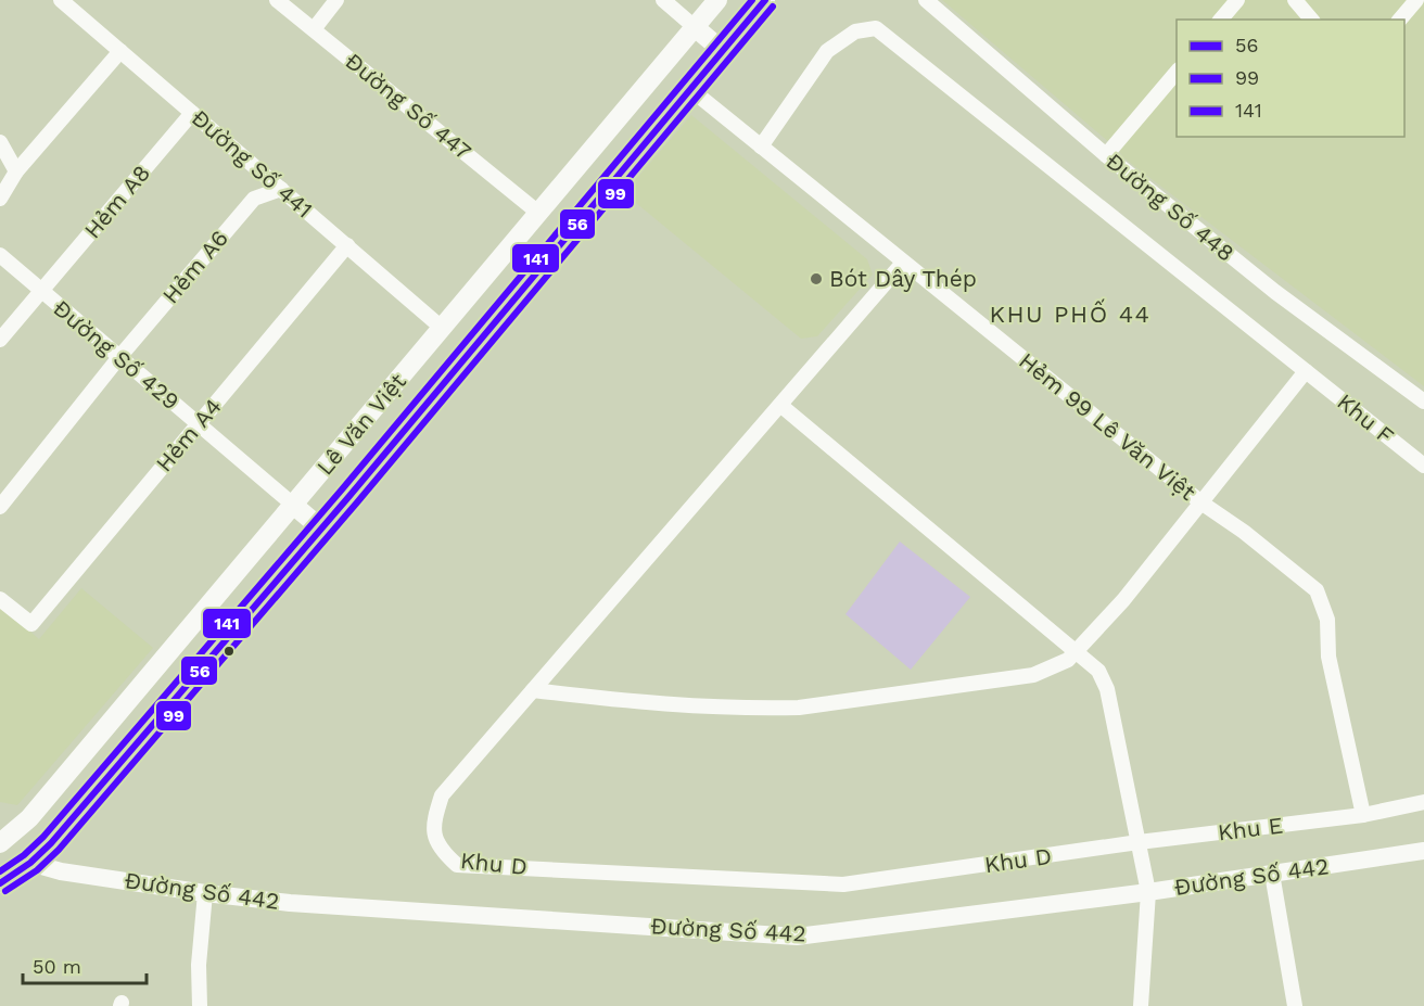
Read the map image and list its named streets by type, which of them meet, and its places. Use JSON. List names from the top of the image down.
{
  "streets": {
    "main road": ["Lê Văn Việt"],
    "street": [
      "Đường Số 447",
      "Đường Số 441",
      "Hẻm A8",
      "Đường Số 448",
      "Hẻm A6",
      "Đường Số 429",
      "Khu F",
      "Hẻm 99 Lê Văn Việt",
      "Hẻm A4",
      "Khu E",
      "Khu D",
      "Đường Số 442"
    ]
  },
  "crossings": [
    ["Đường Số 447", "Lê Văn Việt"],
    ["Đường Số 441", "Hẻm A8"],
    ["Đường Số 441", "Hẻm A6"],
    ["Đường Số 441", "Lê Văn Việt"],
    ["Đường Số 441", "Hẻm A4"],
    ["Hẻm A8", "Đường Số 429"],
    ["Hẻm A6", "Đường Số 429"],
    ["Đường Số 429", "Lê Văn Việt"],
    ["Đường Số 429", "Hẻm A4"],
    ["Khu F", "Hẻm 99 Lê Văn Việt"],
    ["Lê Văn Việt", "Hẻm 99 Lê Văn Việt"],
    ["Lê Văn Việt", "Đường Số 442"],
    ["Hẻm 99 Lê Văn Việt", "Khu E"],
    ["Hẻm 99 Lê Văn Việt", "Khu D"],
    ["Khu E", "Khu D"]
  ],
  "districts": ["KHU PHỐ 44"],
  "places": ["Bót Dây Thép"],
  "lines": ["transit line 56", "transit line 141", "transit line 99"],
  "legend": ["56", "99", "141"],
  "scale_bar": "50 m"
}
